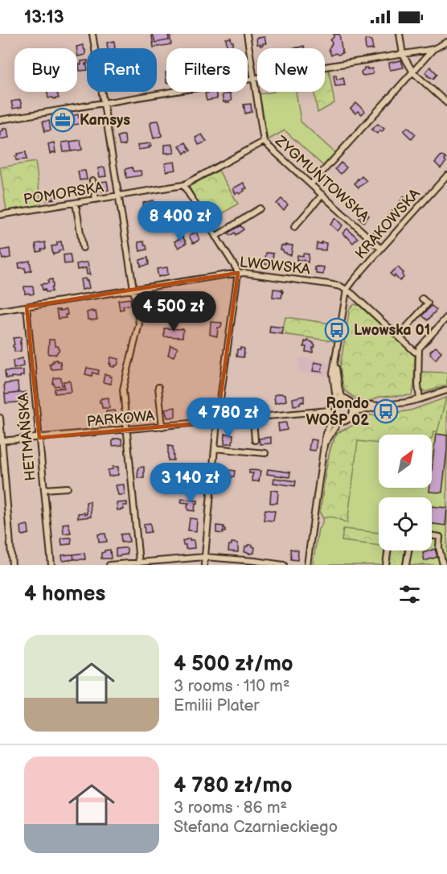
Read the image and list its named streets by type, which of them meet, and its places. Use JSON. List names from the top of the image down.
{
  "streets": {
    "street": [
      "ZYGMUNTOWSKA",
      "POMORSKA",
      "KRAKOWSKA",
      "LWOWSKA",
      "PARKOWA",
      "HETMAŃSKA"
    ]
  },
  "crossings": [
    ["ZYGMUNTOWSKA", "POMORSKA"],
    ["ZYGMUNTOWSKA", "KRAKOWSKA"],
    ["KRAKOWSKA", "LWOWSKA"],
    ["LWOWSKA", "HETMAŃSKA"],
    ["PARKOWA", "HETMAŃSKA"]
  ],
  "places": {
    "office": ["Kamsys"],
    "bus stop": ["Lwowska 01", "Rondo WOŚP 02"]
  },
  "north": "top right",
  "page": {
    "status": "13:13",
    "chip": [
      "Buy",
      "Rent",
      "Filters",
      "New"
    ],
    "price": [
      "8 400 zł",
      "4 500 zł",
      "4 780 zł",
      "3 140 zł"
    ],
    "heading": "4 homes",
    "list": [
      {
        "name": "4 500 zł/mo",
        "note": "3 rooms · 110 m² · Emilii Plater"
      },
      {
        "name": "4 780 zł/mo",
        "note": "3 rooms · 86 m² · Stefana Czarnieckiego"
      }
    ]
  }
}
